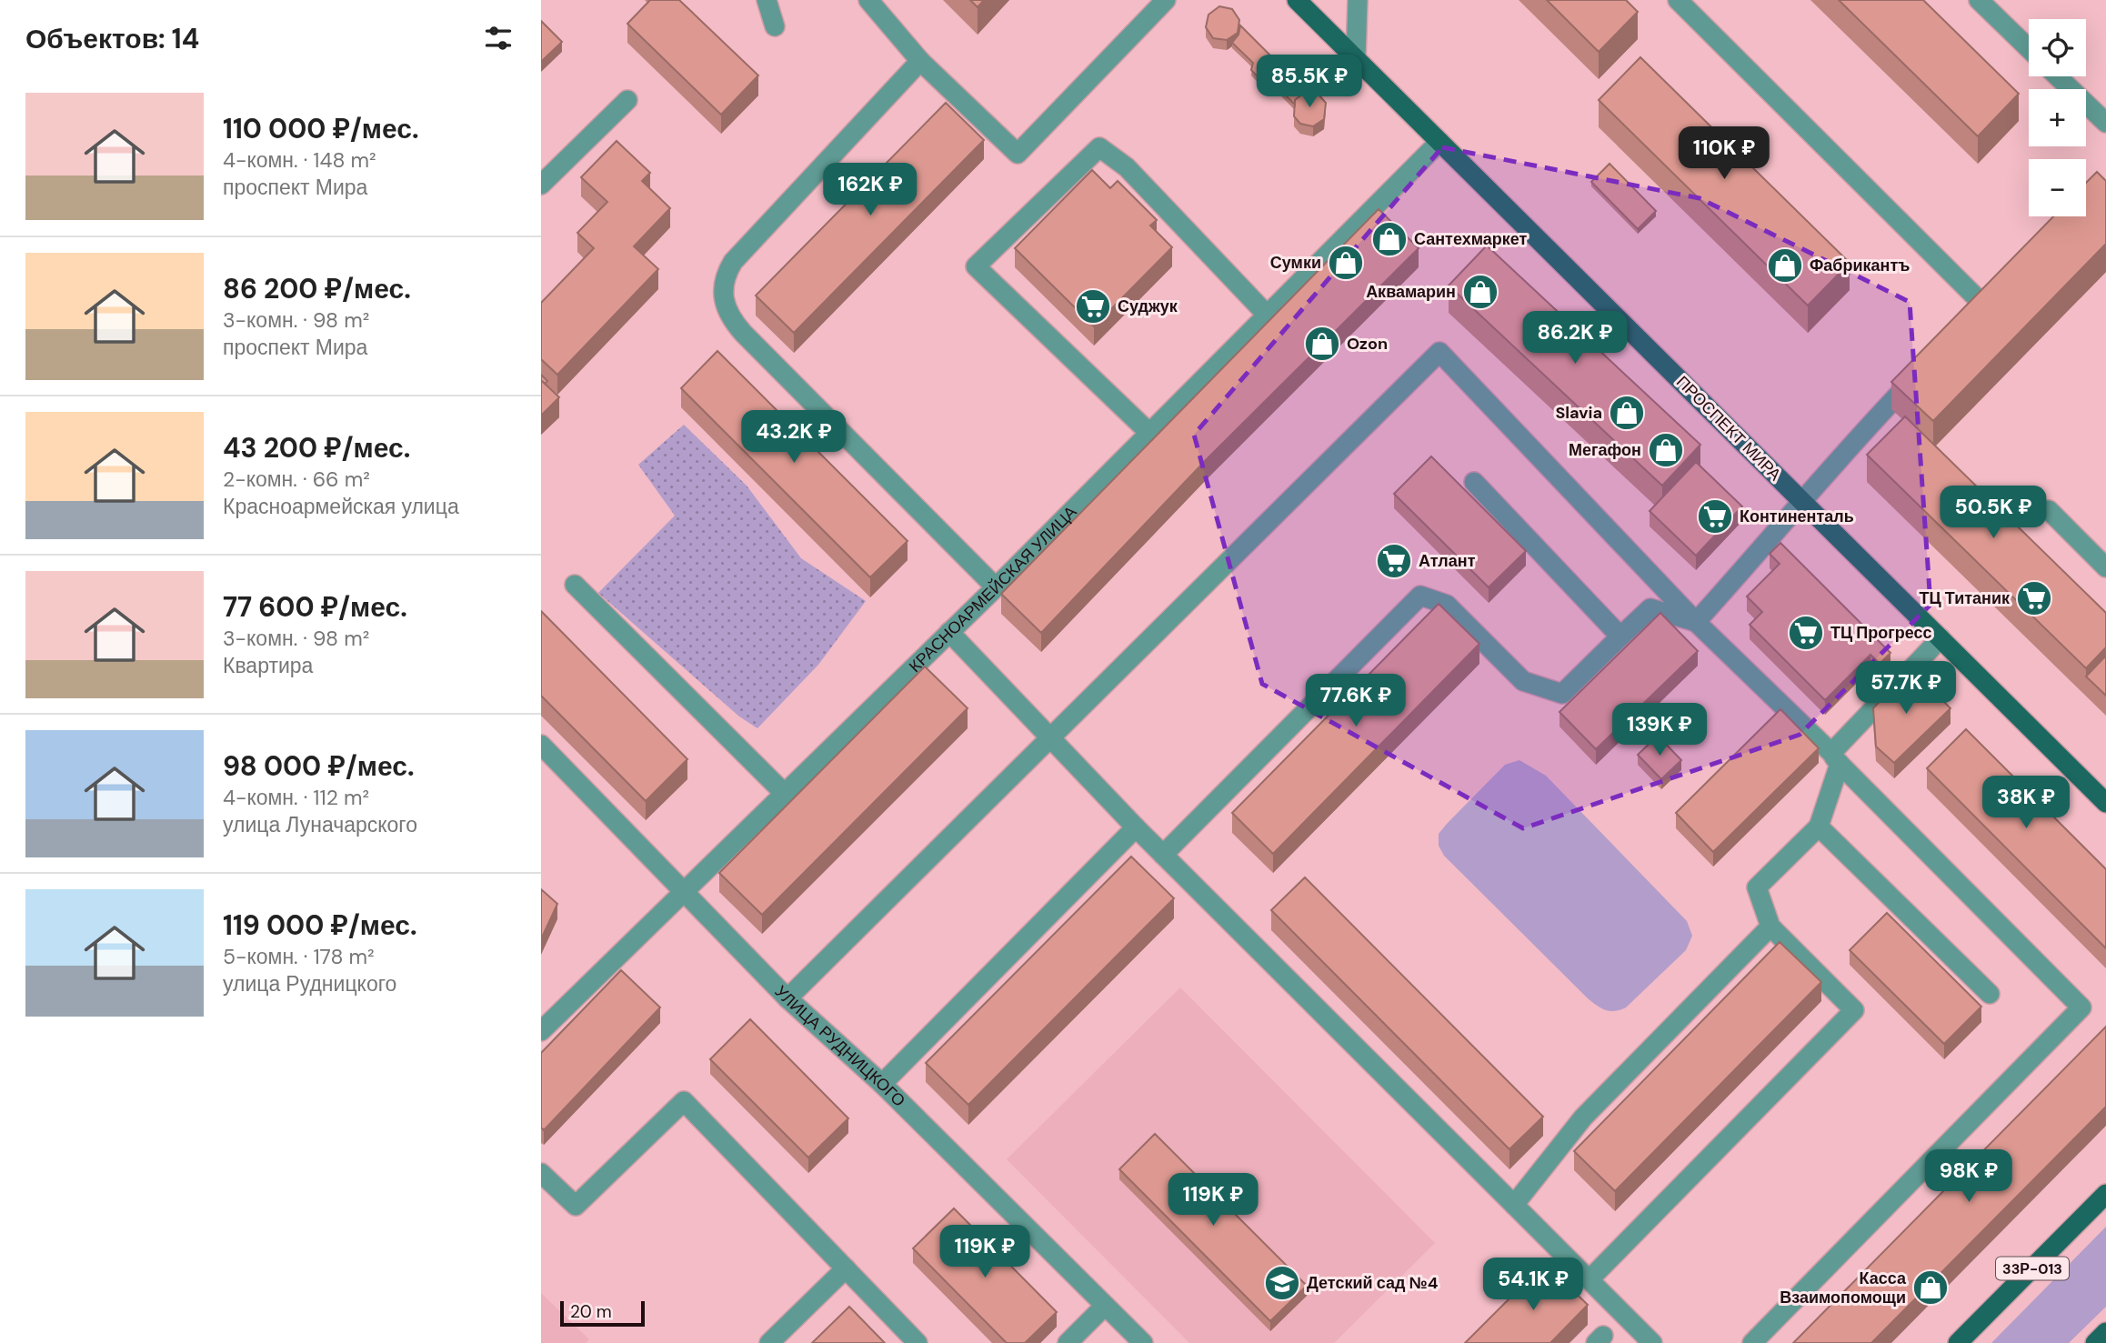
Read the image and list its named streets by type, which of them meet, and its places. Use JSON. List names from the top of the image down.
{
  "streets": {
    "main road": ["ПРОСПЕКТ МИРА", "33Р-013"],
    "street": ["КРАСНОАРМЕЙСКАЯ УЛИЦА", "УЛИЦА РУДНИЦКОГО"]
  },
  "crossings": [
    ["ПРОСПЕКТ МИРА", "КРАСНОАРМЕЙСКАЯ УЛИЦА"],
    ["КРАСНОАРМЕЙСКАЯ УЛИЦА", "УЛИЦА РУДНИЦКОГО"]
  ],
  "places": {
    "shop": [
      "Сантехмаркет",
      "Сумки",
      "Фабрикантъ",
      "Аквамарин",
      "Ozon",
      "Slavia",
      "Мегафон",
      "Касса Взаимопомощи"
    ],
    "supermarket": [
      "Суджук",
      "Континенталь",
      "Атлант",
      "ТЦ Титаник",
      "ТЦ Прогресс"
    ],
    "school or university": ["Детский сад №4"]
  },
  "scale_bar": "20 m",
  "page": {
    "heading": "Объектов: 14",
    "map_buttons": ["+", "−"],
    "price": [
      "85.5K ₽",
      "110K ₽",
      "162K ₽",
      "86.2K ₽",
      "43.2K ₽",
      "50.5K ₽",
      "57.7K ₽",
      "77.6K ₽",
      "139K ₽",
      "38K ₽",
      "98K ₽",
      "119K ₽",
      "119K ₽",
      "54.1K ₽"
    ],
    "list": [
      {
        "name": "110 000 ₽/мес.",
        "note": "4-комн. · 148 m² · проспект Мира"
      },
      {
        "name": "86 200 ₽/мес.",
        "note": "3-комн. · 98 m² · проспект Мира"
      },
      {
        "name": "43 200 ₽/мес.",
        "note": "2-комн. · 66 m² · Красноармейская улица"
      },
      {
        "name": "77 600 ₽/мес.",
        "note": "3-комн. · 98 m² · Квартира"
      },
      {
        "name": "98 000 ₽/мес.",
        "note": "4-комн. · 112 m² · улица Луначарского"
      },
      {
        "name": "119 000 ₽/мес.",
        "note": "5-комн. · 178 m² · улица Рудницкого"
      }
    ],
    "scale": "20 m"
  }
}
